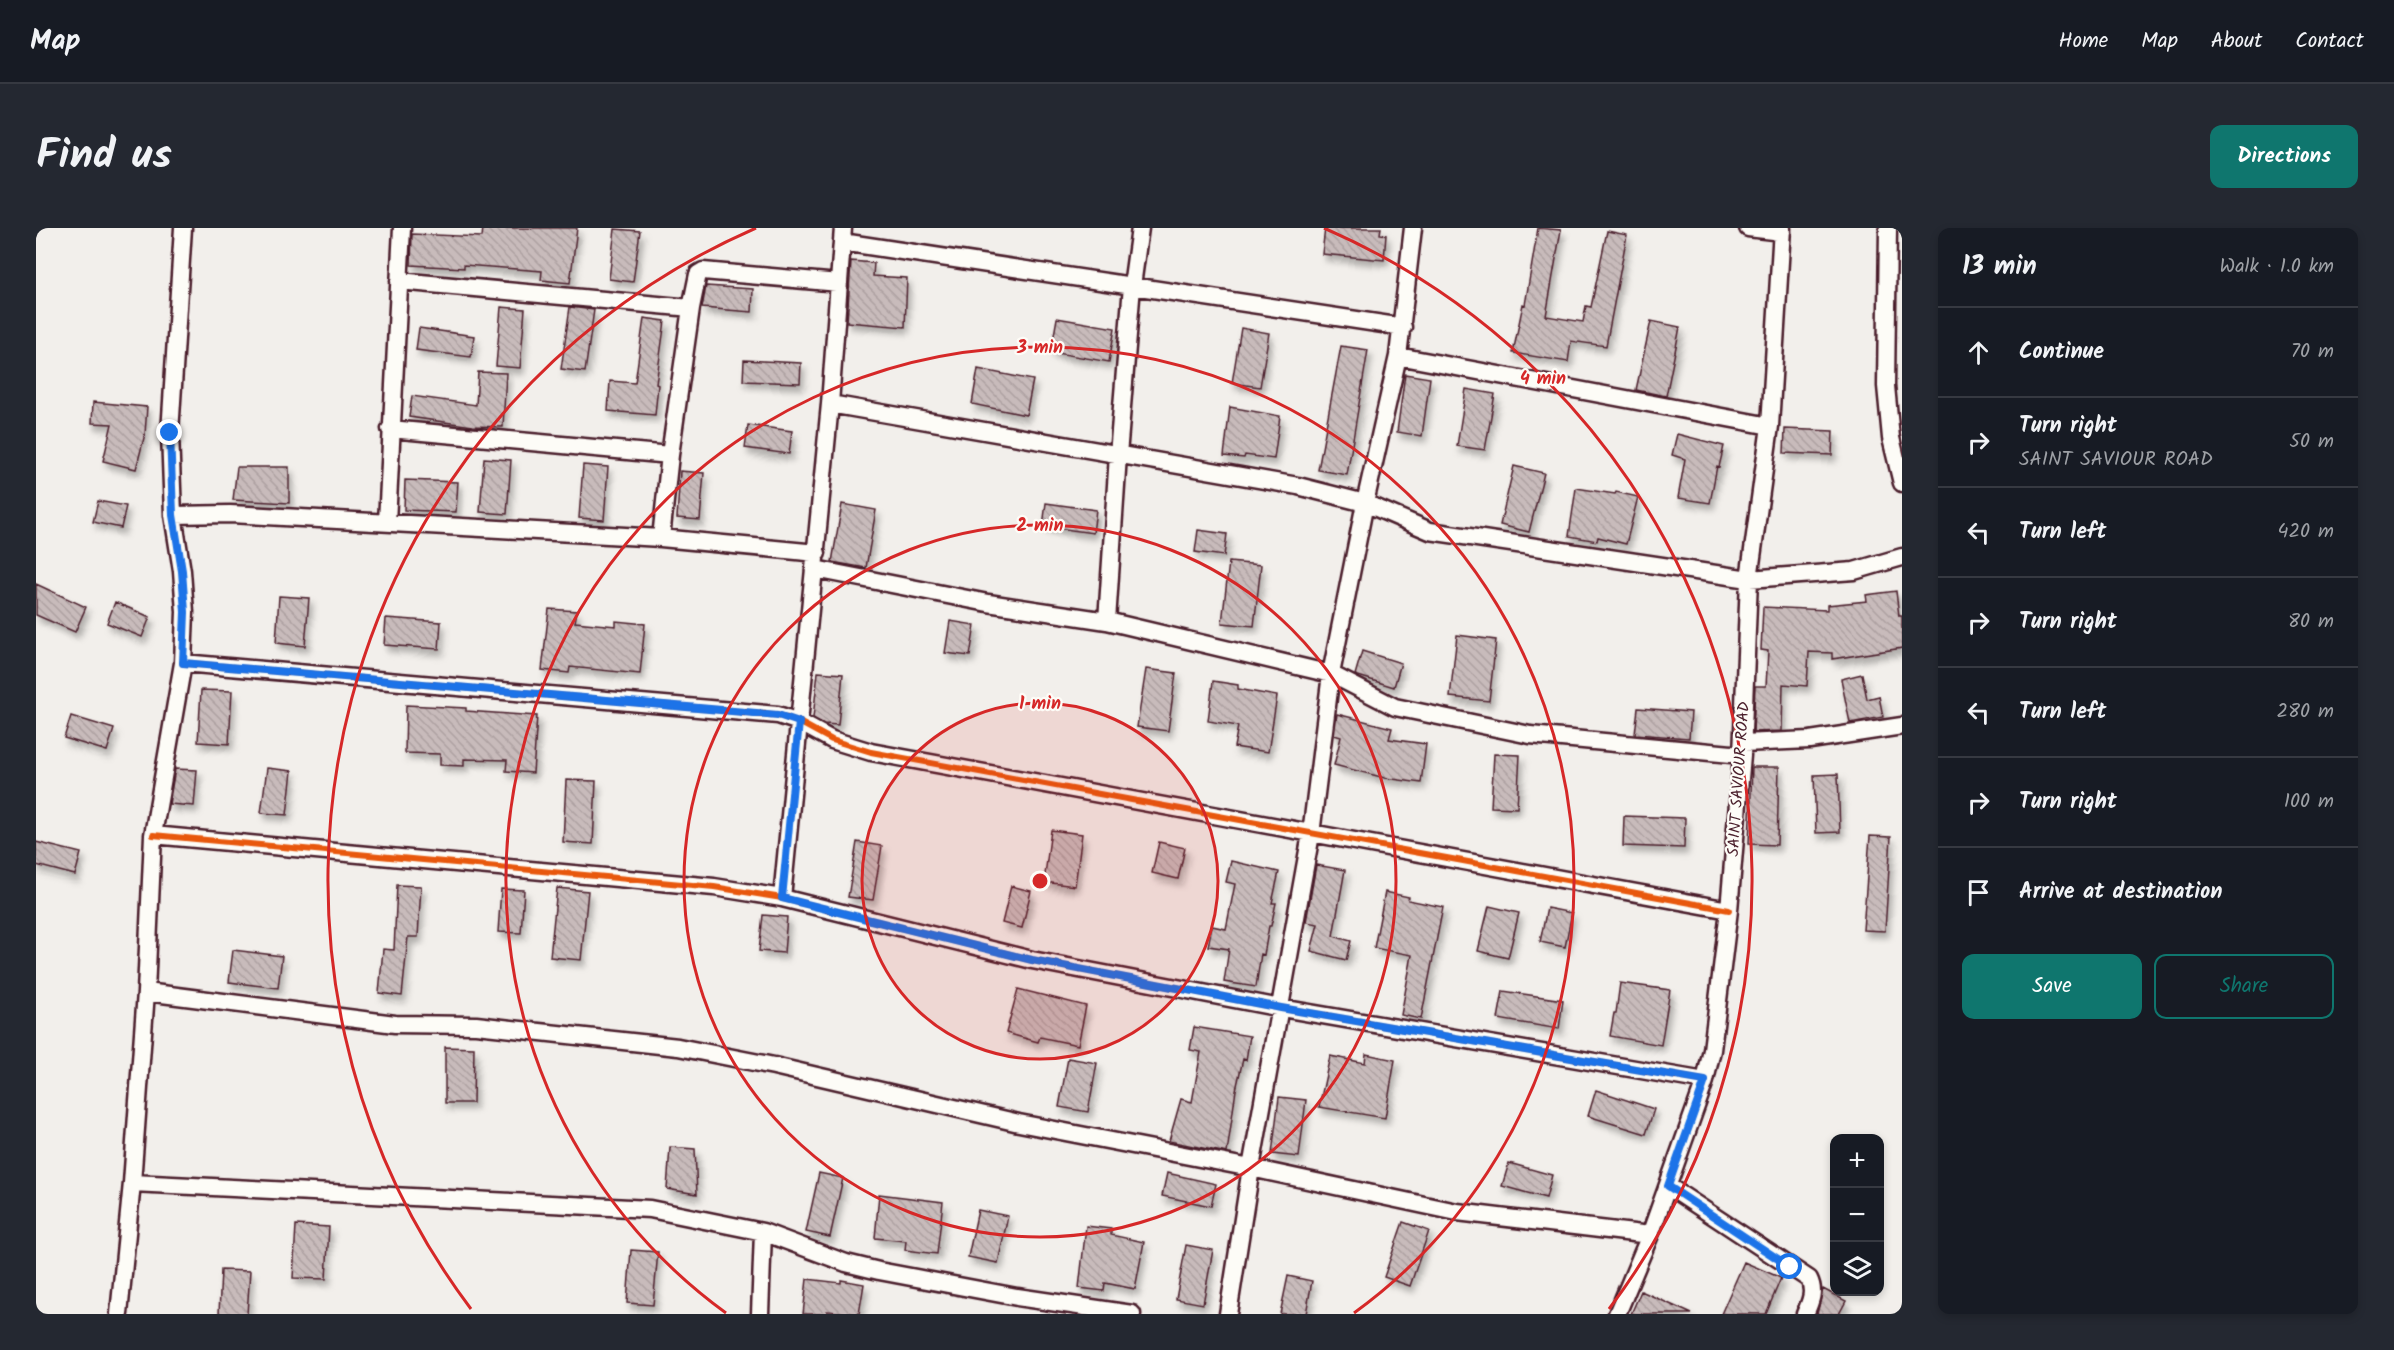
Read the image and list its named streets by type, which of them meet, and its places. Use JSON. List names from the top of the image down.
{
  "streets": {
    "street": ["SAINT SAVIOUR ROAD"]
  },
  "page": {
    "header": "Map",
    "nav": [
      "Home",
      "Map",
      "About",
      "Contact"
    ],
    "title": "Find us",
    "buttons": [
      "Directions",
      ["Save", "Share"]
    ],
    "heading": ["13 min", "Walk · 1.0 km"],
    "list": [
      ["Continue", "70 m"],
      ["Turn right", "SAINT SAVIOUR ROAD", "50 m"],
      ["Turn left", "420 m"],
      ["Turn right", "80 m"],
      ["Turn left", "280 m"],
      ["Turn right", "100 m"],
      "Arrive at destination"
    ],
    "map_buttons": ["+", "−"]
  },
  "rings": [
    "3 min",
    "4 min",
    "2 min",
    "1 min"
  ]
}
